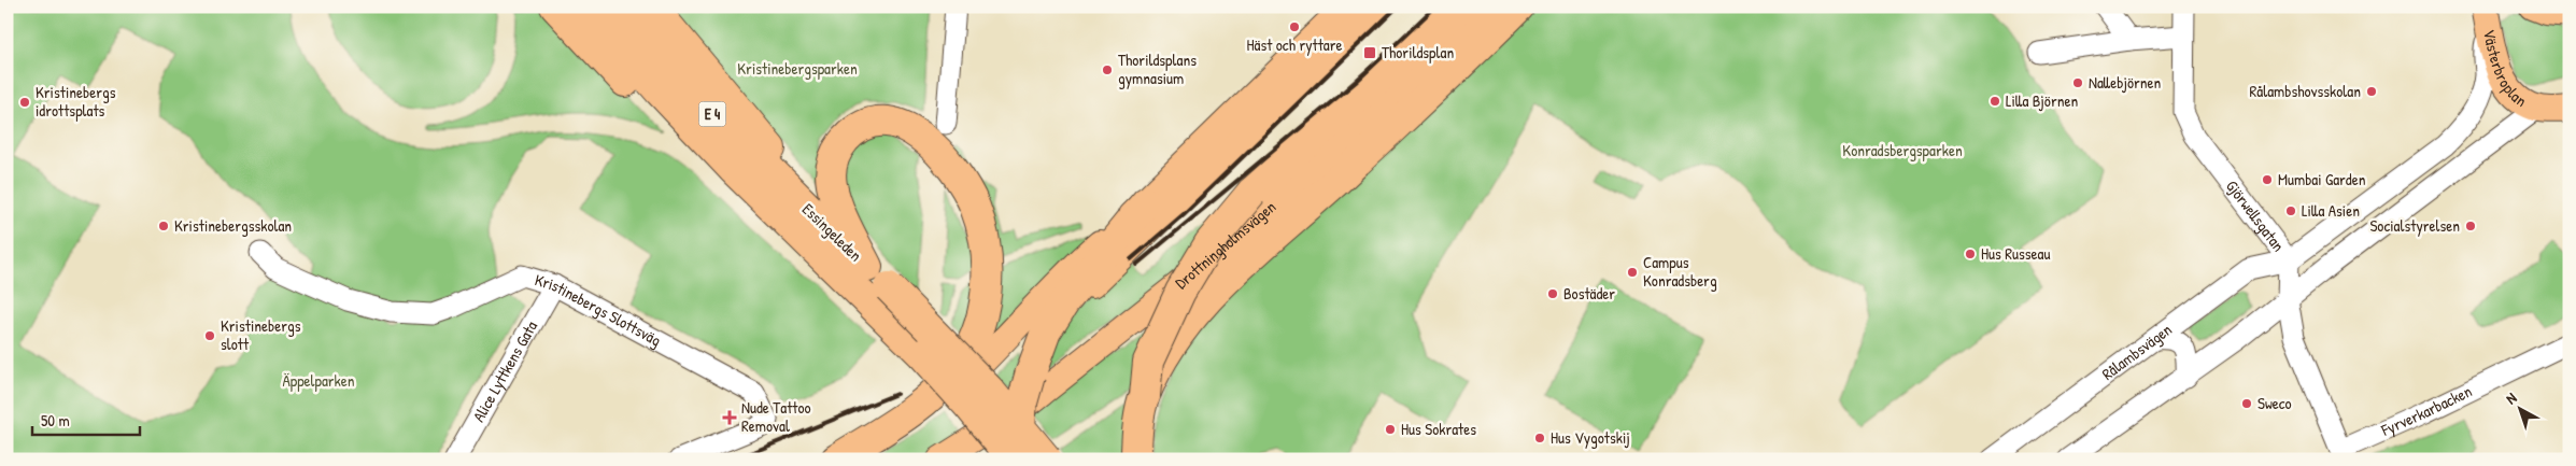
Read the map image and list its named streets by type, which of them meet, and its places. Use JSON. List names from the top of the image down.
{
  "streets": {
    "highway": ["E 4", "Essingeleden"],
    "main road": ["Västerbroplan", "Drottningholmsvägen"],
    "street": [
      "Gjörwellsgatan",
      "Kristinebergs Slottsväg",
      "Rålambsvägen",
      "Alice Lyttkens Gata",
      "Fyrverkarbacken"
    ]
  },
  "crossings": [
    ["Västerbroplan", "Rålambsvägen"],
    ["Gjörwellsgatan", "Rålambsvägen"],
    ["Gjörwellsgatan", "Fyrverkarbacken"],
    ["Kristinebergs Slottsväg", "Alice Lyttkens Gata"]
  ],
  "parks": ["Kristinebergsparken", "Konradsbergsparken", "Äppelparken"],
  "places": {
    "other": [
      "Häst och ryttare",
      "Thorildsplans gymnasium",
      "Nallebjörnen",
      "Rålambshovsskolan",
      "Lilla Björnen",
      "Kristinebergs idrottsplats",
      "Mumbai Garden",
      "Lilla Asien",
      "Kristinebergsskolan",
      "Socialstyrelsen",
      "Hus Russeau",
      "Campus Konradsberg",
      "Bostäder",
      "Kristinebergs slott",
      "Sweco",
      "Hus Sokrates",
      "Hus Vygotskij"
    ],
    "transit": ["Thorildsplan"],
    "health": ["Nude Tattoo Removal"]
  },
  "scale_bar": "50 m",
  "north": "top left"
}
